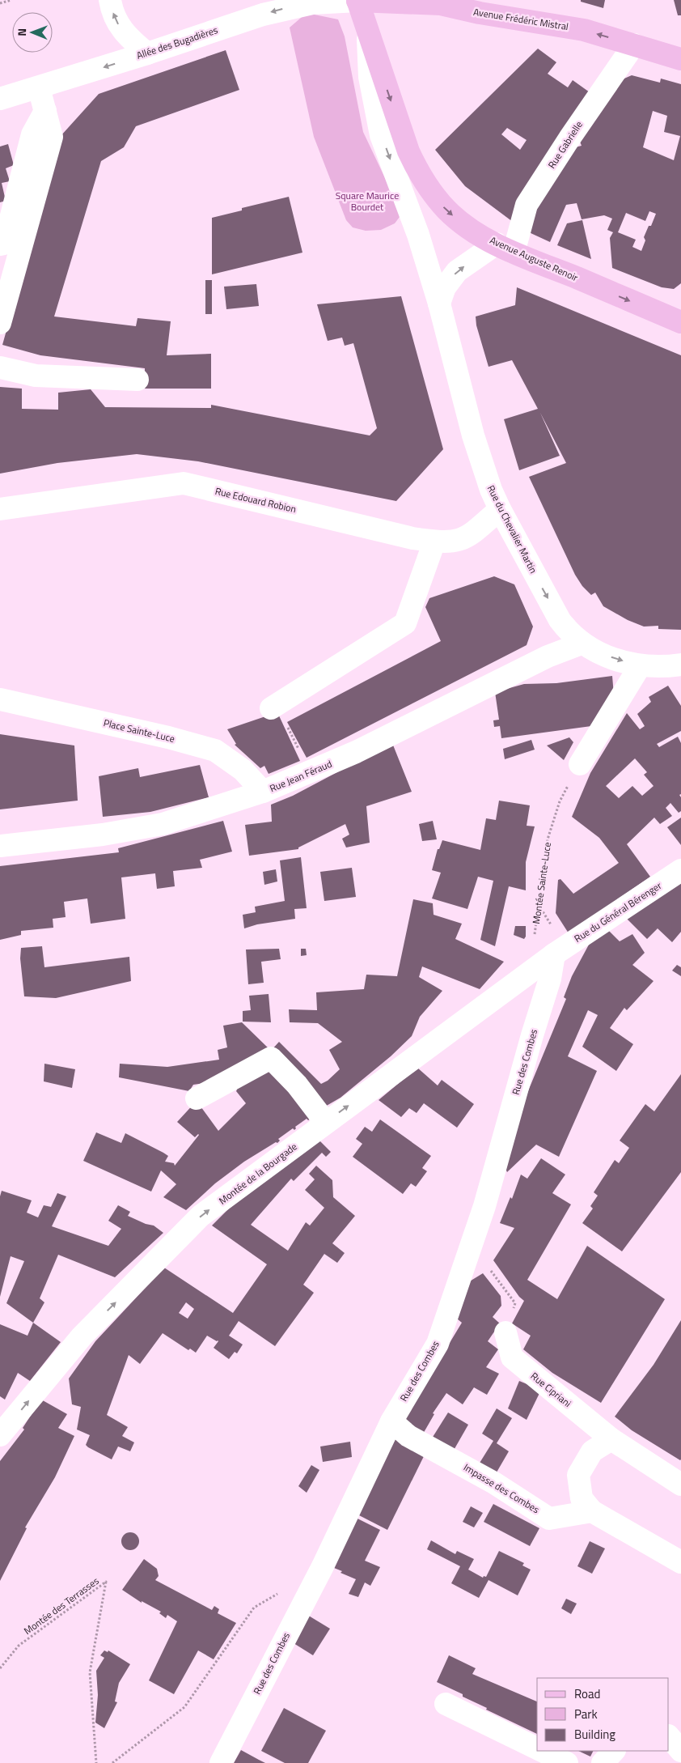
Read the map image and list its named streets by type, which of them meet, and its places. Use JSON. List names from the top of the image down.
{
  "streets": {
    "main road": ["Avenue Frédéric Mistral", "Avenue Auguste Renoir"],
    "street": [
      "Allée des Bugadières",
      "Rue Gabrielle",
      "Rue Edouard Robion",
      "Rue du Chevalier Martin",
      "Place Sainte-Luce",
      "Rue Jean Féraud",
      "Rue du Général Bérenger",
      "Rue des Combes",
      "Montée de la Bourgade",
      "Rue Cipriani",
      "Impasse des Combes"
    ],
    "path": ["Montée Sainte-Luce", "Montée des Terrasses"]
  },
  "crossings": [
    ["Avenue Frédéric Mistral", "Allée des Bugadières"],
    ["Avenue Frédéric Mistral", "Rue Gabrielle"],
    ["Avenue Frédéric Mistral", "Avenue Auguste Renoir"],
    ["Allée des Bugadières", "Avenue Auguste Renoir"],
    ["Rue Gabrielle", "Avenue Auguste Renoir"],
    ["Avenue Auguste Renoir", "Rue du Chevalier Martin"],
    ["Rue Edouard Robion", "Rue du Chevalier Martin"],
    ["Rue du Chevalier Martin", "Rue Jean Féraud"],
    ["Place Sainte-Luce", "Rue Jean Féraud"],
    ["Rue du Général Bérenger", "Rue des Combes"],
    ["Rue du Général Bérenger", "Montée de la Bourgade"],
    ["Rue des Combes", "Montée de la Bourgade"],
    ["Rue des Combes", "Impasse des Combes"]
  ],
  "one_way": [
    "Avenue Frédéric Mistral",
    "Allée des Bugadières",
    "Avenue Auguste Renoir",
    "Rue du Chevalier Martin",
    "Montée de la Bourgade"
  ],
  "parks": ["Square Maurice Bourdet"],
  "legend": ["Road", "Park", "Building"],
  "north": "left"
}
